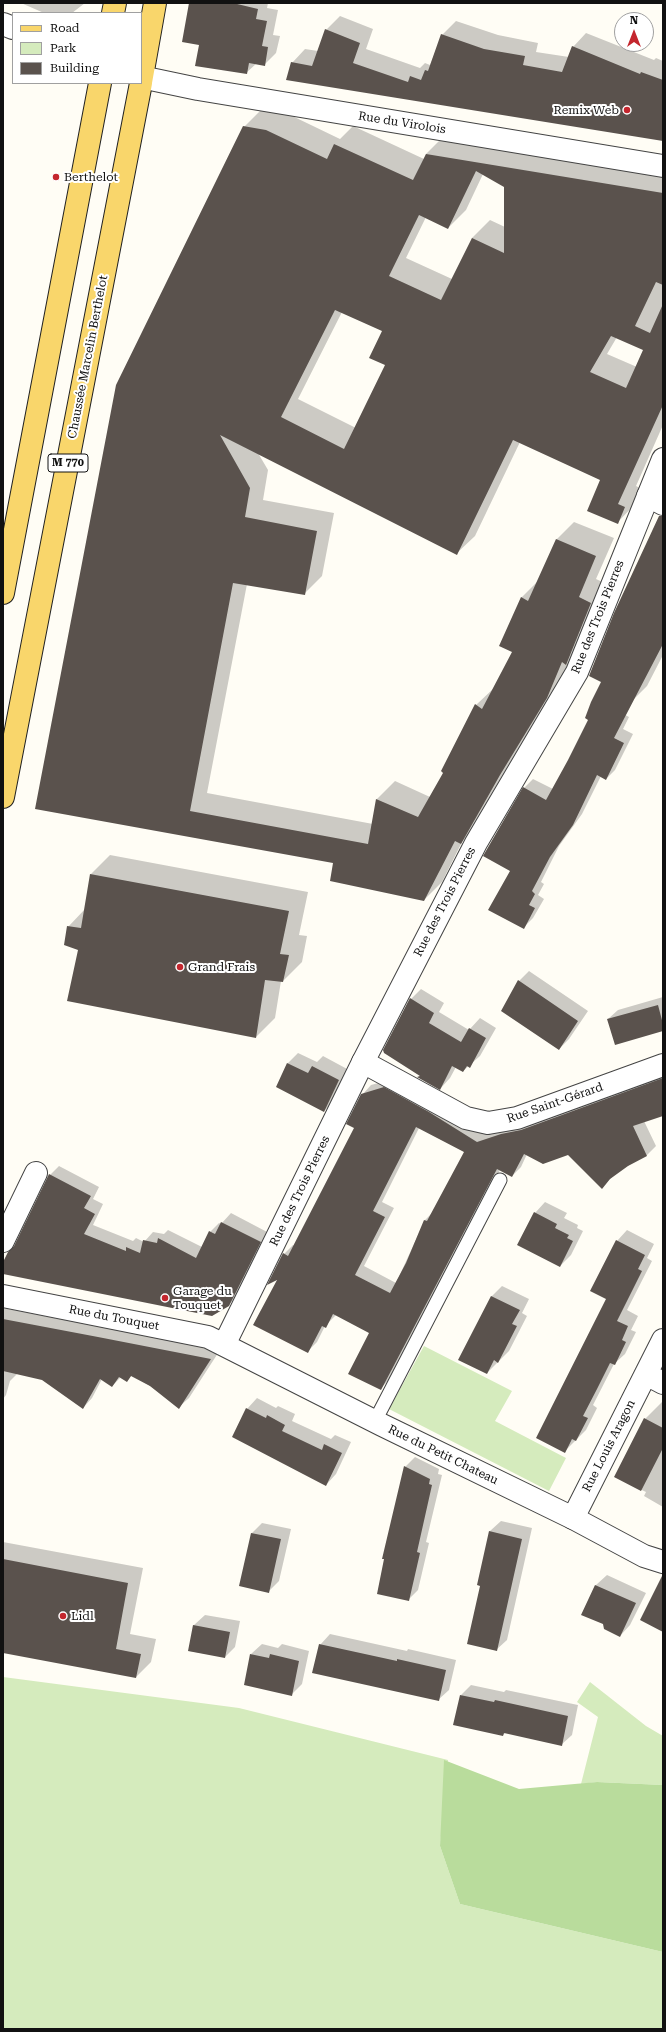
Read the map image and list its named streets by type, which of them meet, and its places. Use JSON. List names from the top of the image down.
{
  "streets": {
    "main road": ["Chaussée Marcelin Berthelot", "M 770"],
    "street": [
      "Rue du Virolois",
      "Rue des Trois Pierres",
      "Rue Saint-Gérard",
      "Rue du Touquet",
      "Rue Louis Aragon",
      "Rue du Petit Chateau"
    ]
  },
  "crossings": [
    ["Rue des Trois Pierres", "Rue Saint-Gérard"],
    ["Rue des Trois Pierres", "Rue du Touquet"],
    ["Rue des Trois Pierres", "Rue du Petit Chateau"],
    ["Rue du Touquet", "Rue du Petit Chateau"],
    ["Rue Louis Aragon", "Rue du Petit Chateau"]
  ],
  "places": [
    "Remix Web",
    "Berthelot",
    "Grand Frais",
    "Garage du Touquet",
    "Lidl"
  ],
  "legend": ["Road", "Park", "Building"],
  "north": "top"
}
